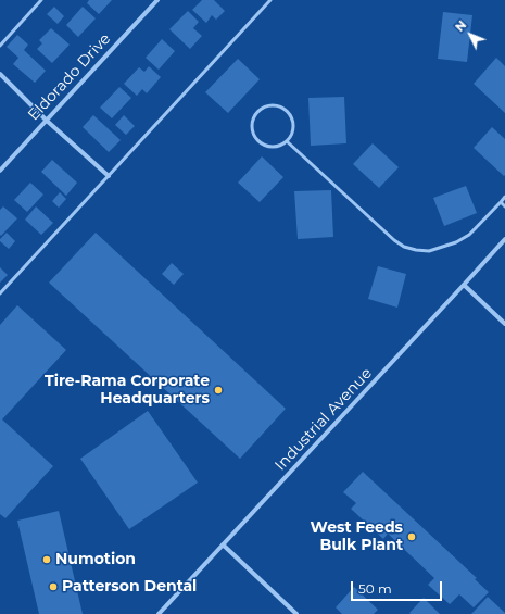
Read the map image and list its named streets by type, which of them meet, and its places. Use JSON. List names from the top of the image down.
{
  "streets": {
    "street": ["Eldorado Drive", "Industrial Avenue"]
  },
  "places": [
    "Tire-Rama Corporate Headquarters",
    "West Feeds Bulk Plant",
    "Numotion",
    "Patterson Dental"
  ],
  "scale_bar": "50 m",
  "north": "top left"
}
